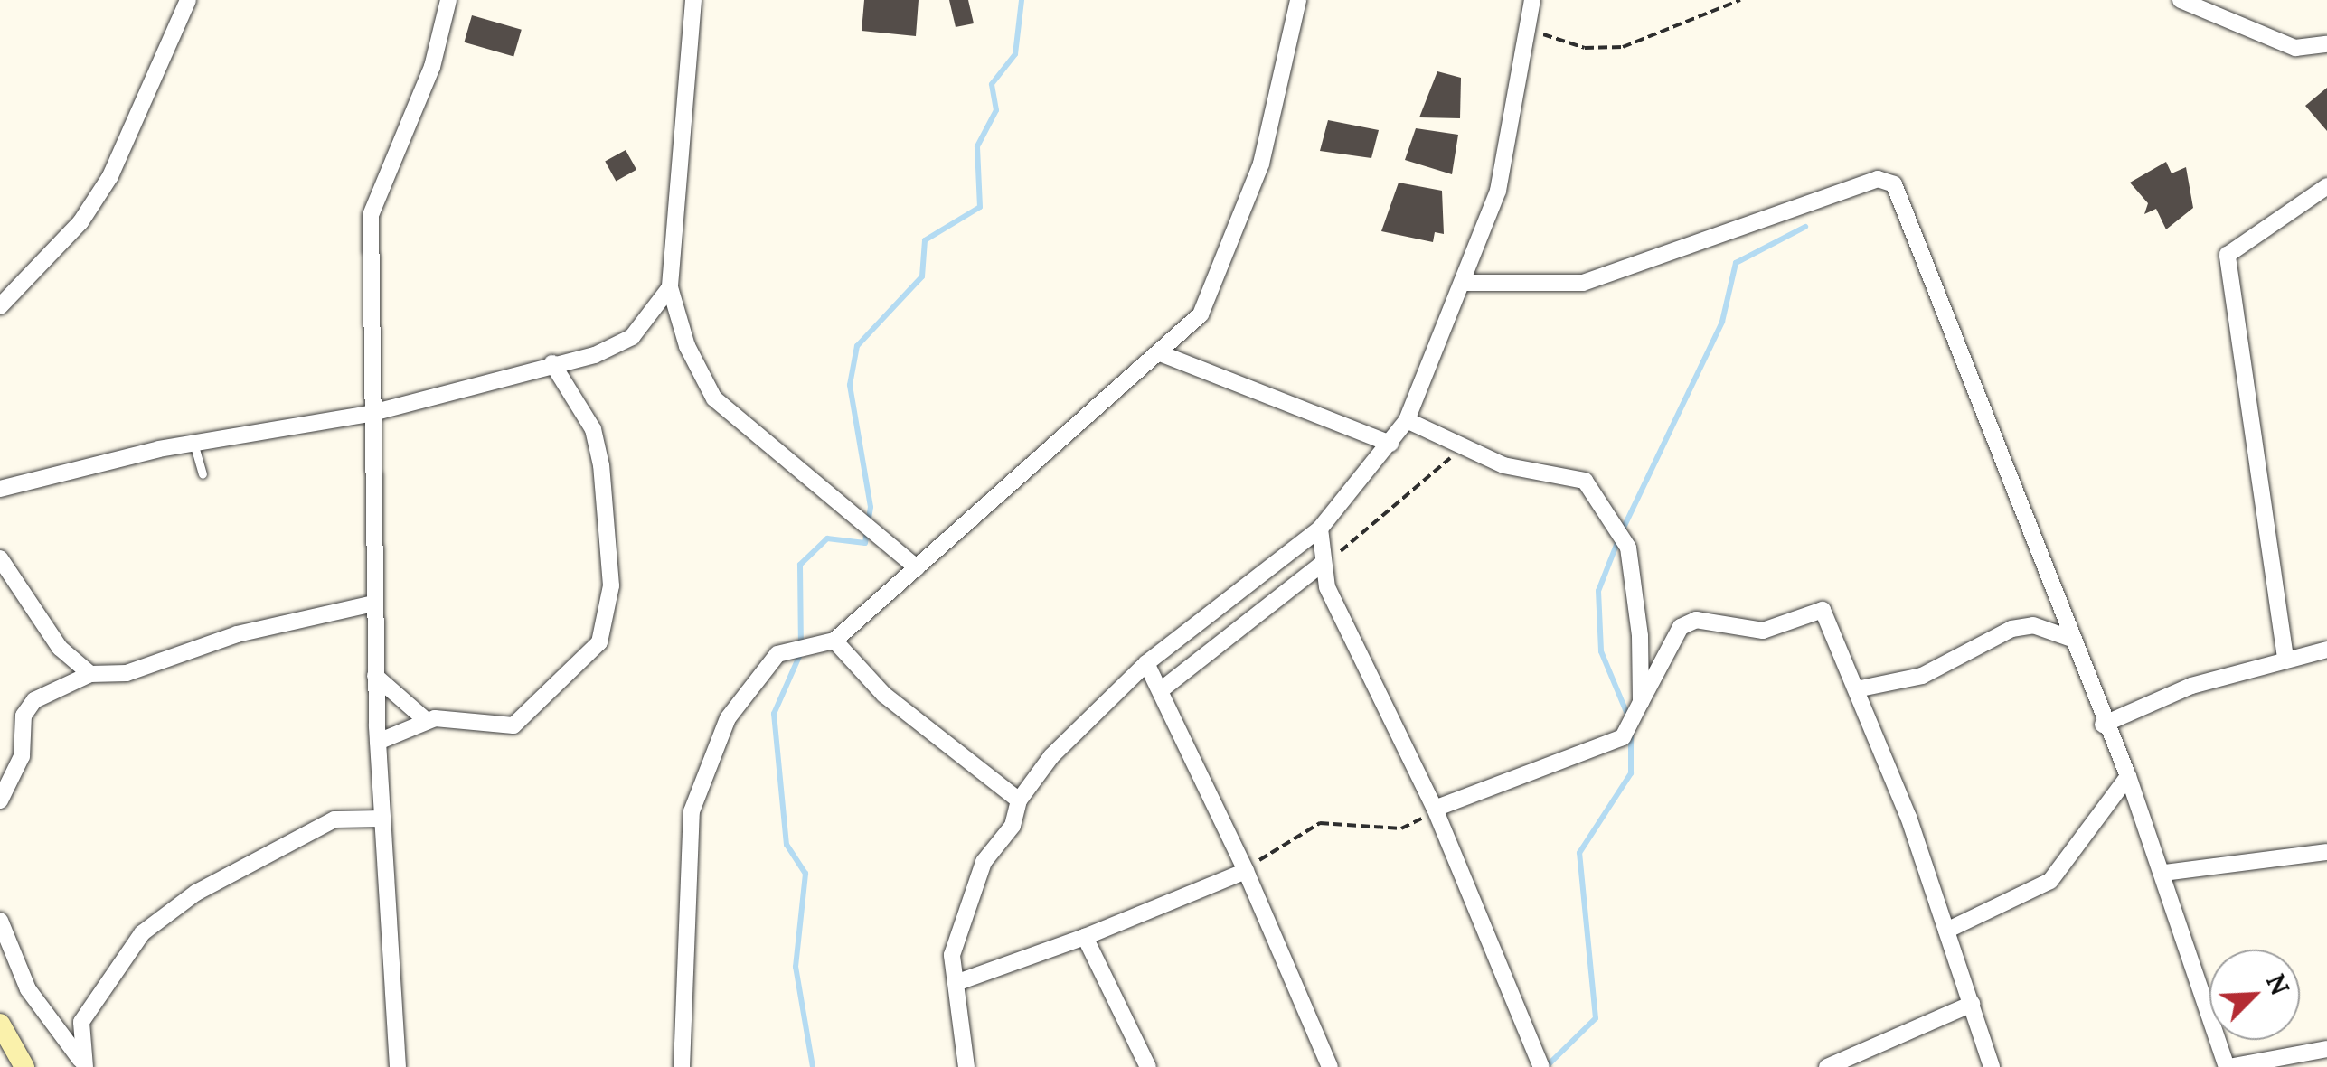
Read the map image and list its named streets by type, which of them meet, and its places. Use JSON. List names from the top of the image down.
{
  "north": "top right"
}
